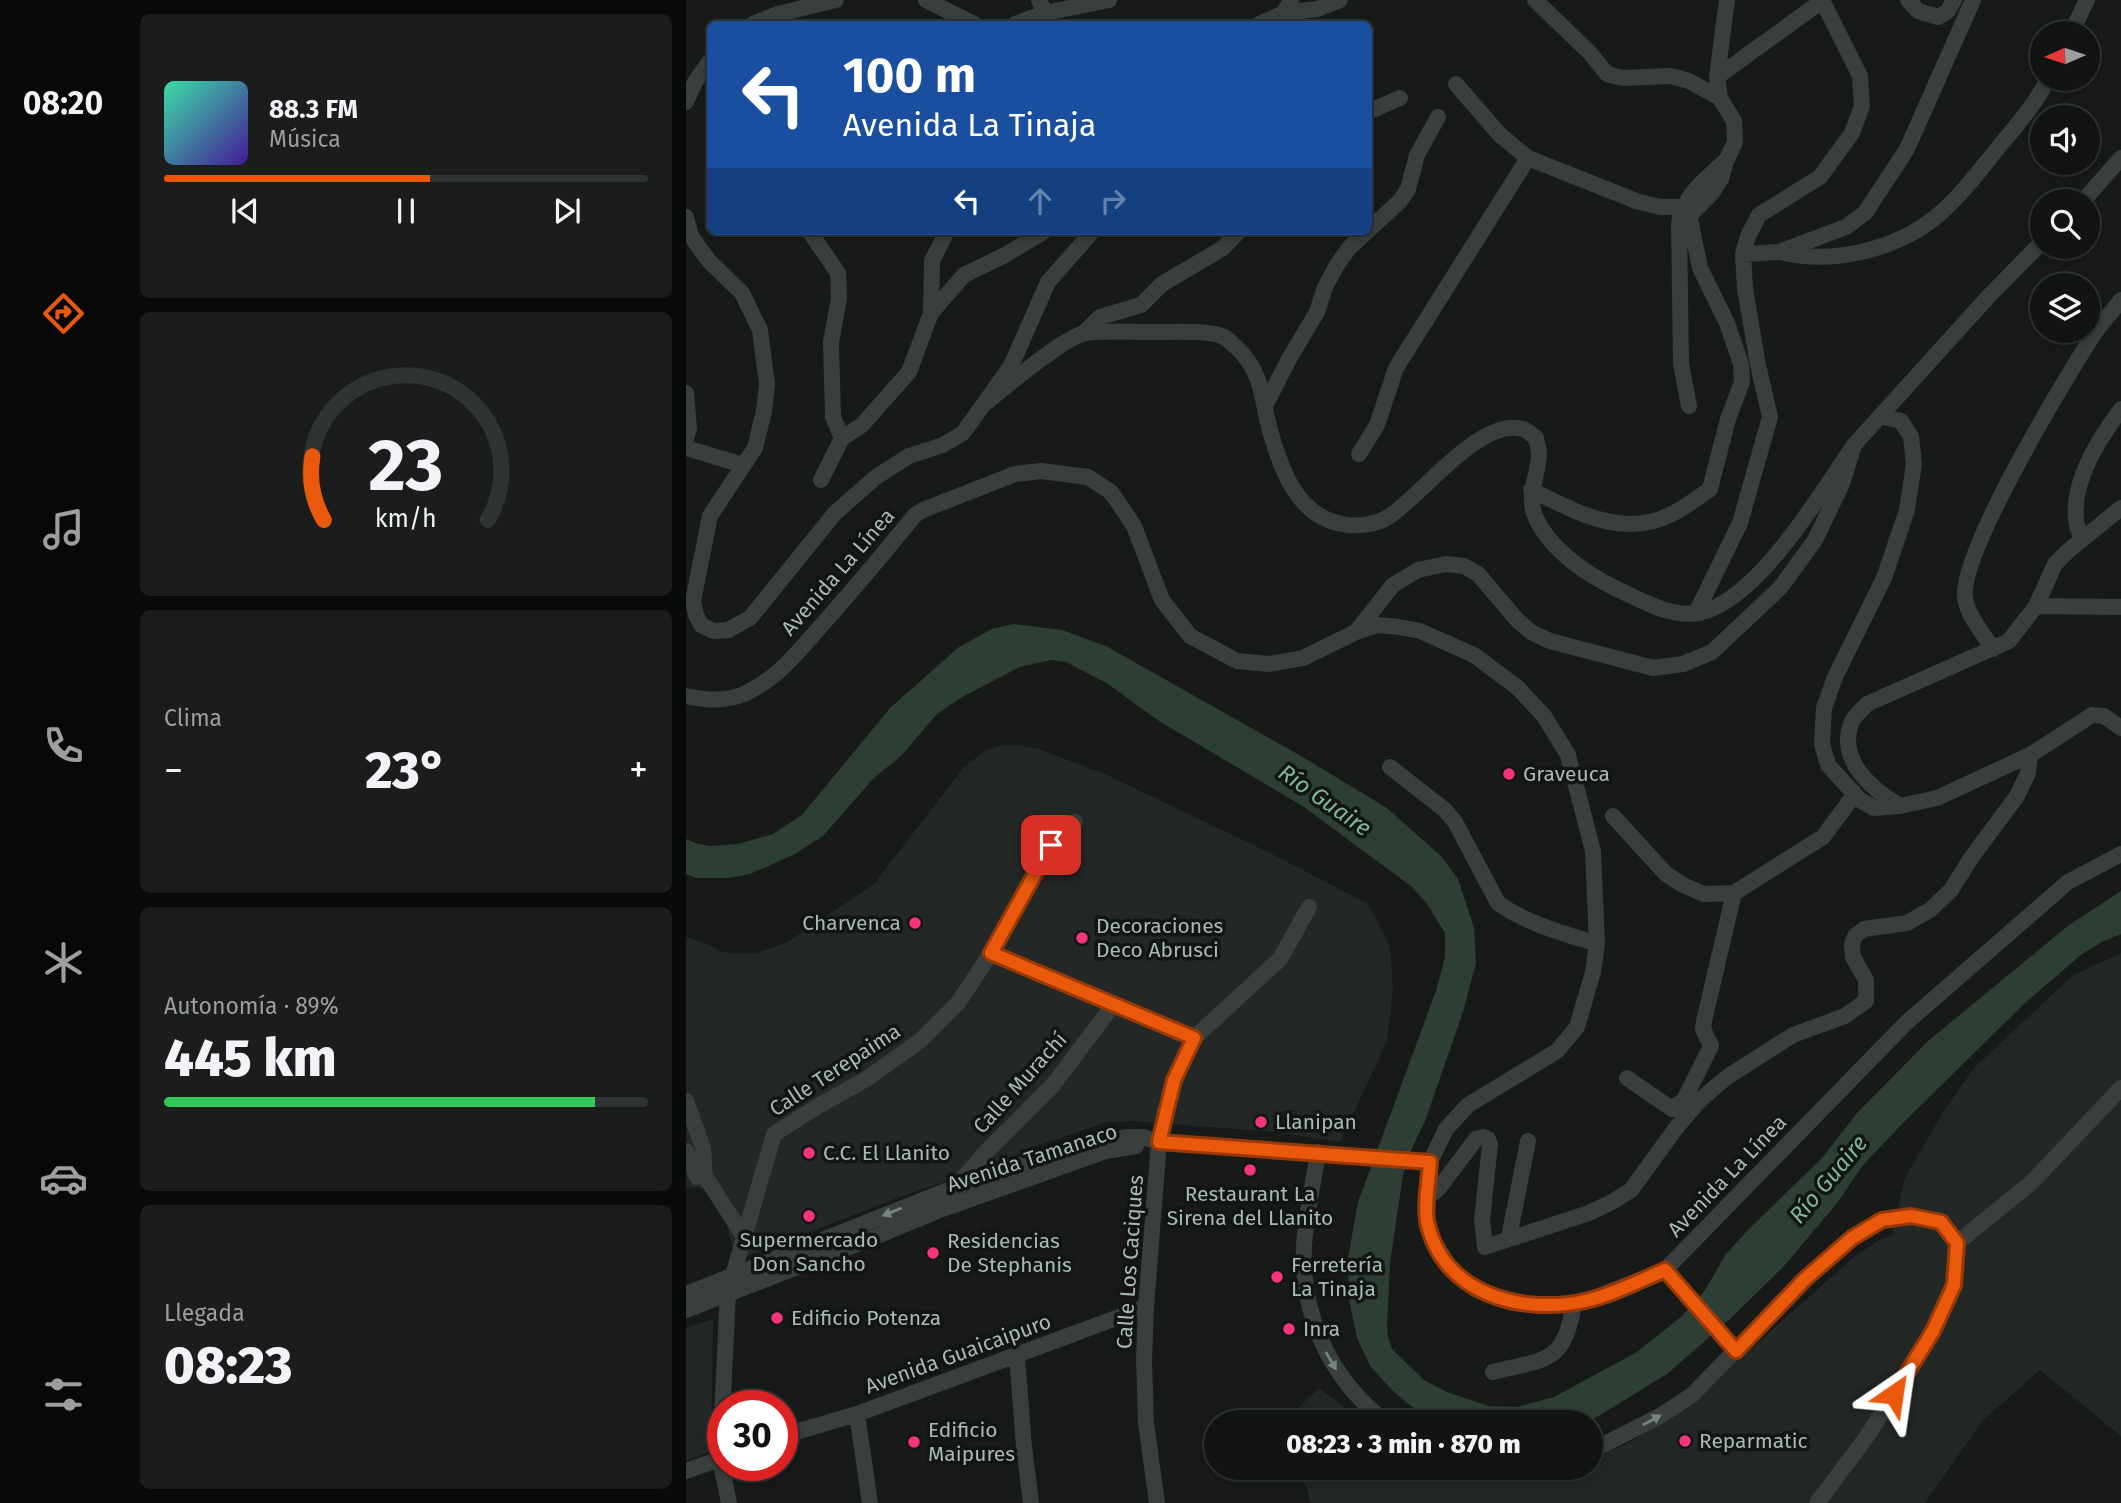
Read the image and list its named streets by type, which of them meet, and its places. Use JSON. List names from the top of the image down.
{
  "streets": {
    "street": [
      "Avenida La Línea",
      "Calle Terepaima",
      "Calle Murachí",
      "Avenida Tamanaco",
      "Calle Los Caciques",
      "Avenida Guaicaipuro"
    ]
  },
  "crossings": [
    ["Calle Terepaima", "Avenida Tamanaco"],
    ["Calle Murachí", "Avenida Tamanaco"],
    ["Avenida Tamanaco", "Calle Los Caciques"],
    ["Calle Los Caciques", "Avenida Guaicaipuro"]
  ],
  "water": ["Río Guaire"],
  "places": [
    "Graveuca",
    "Charvenca",
    "Decoraciones Deco Abrusci",
    "Llanipan",
    "C.C. El Llanito",
    "Restaurant La Sirena del Llanito",
    "Supermercado Don Sancho",
    "Residencias De Stephanis",
    "Ferretería La Tinaja",
    "Edificio Potenza",
    "Inra",
    "Reparmatic",
    "Edificio Maipures"
  ],
  "north": "left",
  "page": {
    "tabs": "08:20",
    "turn": ["100 m", "Avenida La Tinaja"],
    "song": ["88.3 FM", "Música"],
    "tile": [
      "Clima",
      ["Autonomía · 89%", "445 km"],
      ["Llegada", "08:23"]
    ],
    "heat": ["−", "23°", "+"],
    "limit": "30",
    "trip": "08:23 · 3 min · 870 m",
    "gauge": ["23", "km/h"]
  }
}
